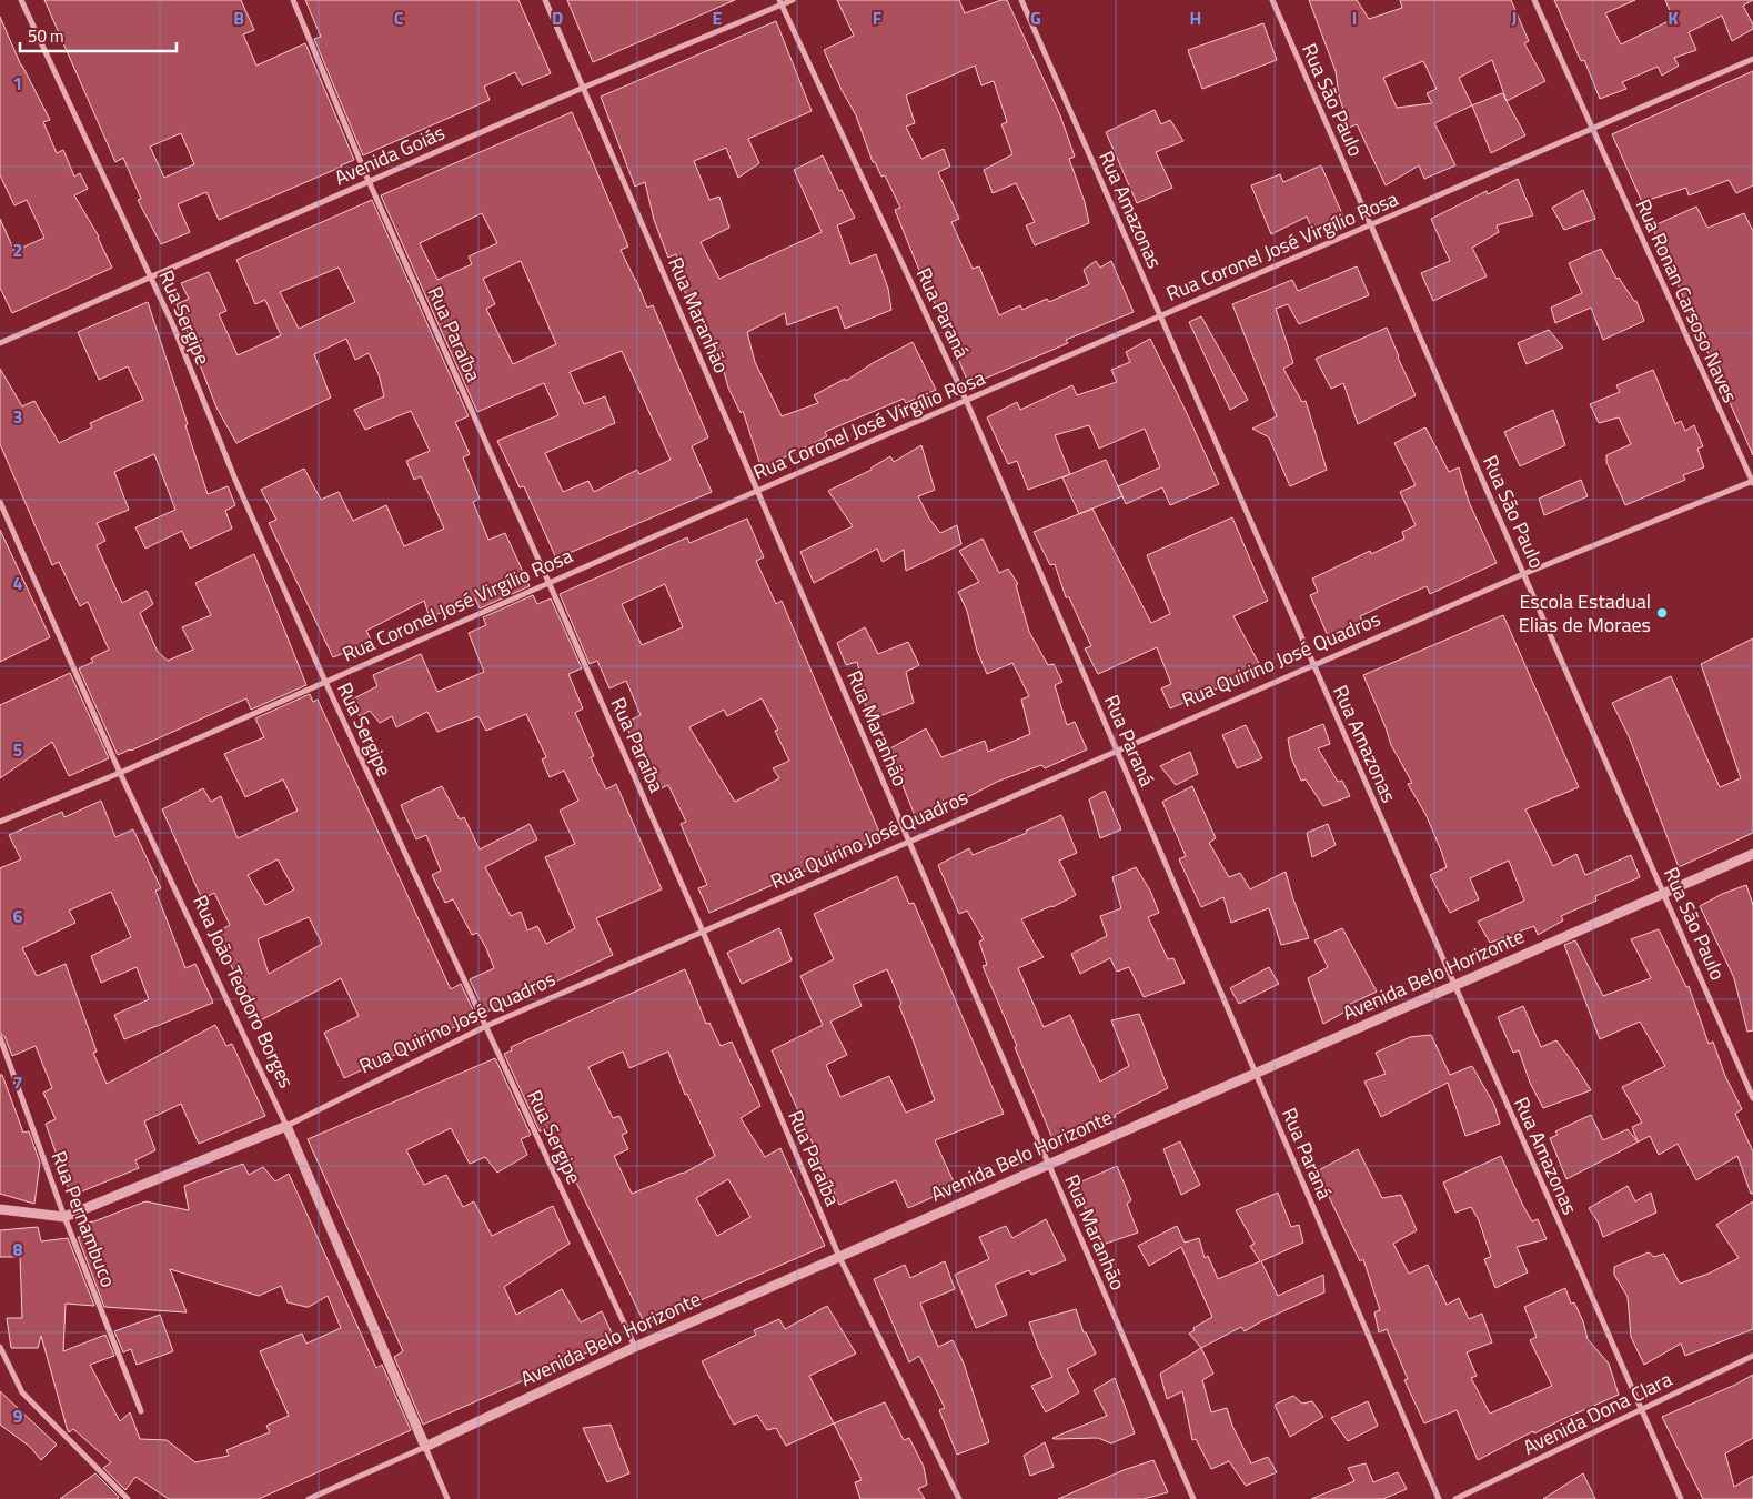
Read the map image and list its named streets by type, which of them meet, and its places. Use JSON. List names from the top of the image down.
{
  "streets": {
    "street": [
      "Rua São Paulo",
      "Avenida Goiás",
      "Rua Amazonas",
      "Rua Coronel José Virgílio Rosa",
      "Rua Ronan Carsoso Naves",
      "Rua Paraná",
      "Rua Maranhão",
      "Rua Sergipe",
      "Rua Paraíba",
      "Rua Quirino José Quadros",
      "Avenida Belo Horizonte",
      "Rua João Teodoro Borges",
      "Rua Pernambuco",
      "Avenida Dona Clara"
    ]
  },
  "crossings": [
    ["Rua São Paulo", "Rua Coronel José Virgílio Rosa"],
    ["Rua São Paulo", "Rua Quirino José Quadros"],
    ["Rua São Paulo", "Avenida Belo Horizonte"],
    ["Avenida Goiás", "Rua Paraná"],
    ["Avenida Goiás", "Rua Maranhão"],
    ["Avenida Goiás", "Rua Sergipe"],
    ["Avenida Goiás", "Rua Paraíba"],
    ["Rua Amazonas", "Rua Coronel José Virgílio Rosa"],
    ["Rua Amazonas", "Rua Quirino José Quadros"],
    ["Rua Amazonas", "Avenida Belo Horizonte"],
    ["Rua Amazonas", "Avenida Dona Clara"],
    ["Rua Coronel José Virgílio Rosa", "Rua Ronan Carsoso Naves"],
    ["Rua Coronel José Virgílio Rosa", "Rua Paraná"],
    ["Rua Coronel José Virgílio Rosa", "Rua Maranhão"],
    ["Rua Coronel José Virgílio Rosa", "Rua Sergipe"],
    ["Rua Coronel José Virgílio Rosa", "Rua Paraíba"],
    ["Rua Coronel José Virgílio Rosa", "Rua João Teodoro Borges"],
    ["Rua Ronan Carsoso Naves", "Rua Quirino José Quadros"],
    ["Rua Paraná", "Rua Quirino José Quadros"],
    ["Rua Paraná", "Avenida Belo Horizonte"],
    ["Rua Maranhão", "Rua Quirino José Quadros"],
    ["Rua Maranhão", "Avenida Belo Horizonte"],
    ["Rua Sergipe", "Rua Quirino José Quadros"],
    ["Rua Sergipe", "Avenida Belo Horizonte"],
    ["Rua Paraíba", "Rua Quirino José Quadros"],
    ["Rua Paraíba", "Avenida Belo Horizonte"],
    ["Rua Quirino José Quadros", "Rua João Teodoro Borges"],
    ["Rua Quirino José Quadros", "Rua Pernambuco"],
    ["Avenida Belo Horizonte", "Rua João Teodoro Borges"]
  ],
  "places": ["Escola Estadual Elias de Moraes"],
  "scale_bar": "50 m",
  "grid": {
    "columns": [
      "B",
      "C",
      "D",
      "E",
      "F",
      "G",
      "H",
      "I",
      "J",
      "K"
    ],
    "rows": [
      "1",
      "2",
      "3",
      "4",
      "5",
      "6",
      "7",
      "8",
      "9"
    ]
  }
}
